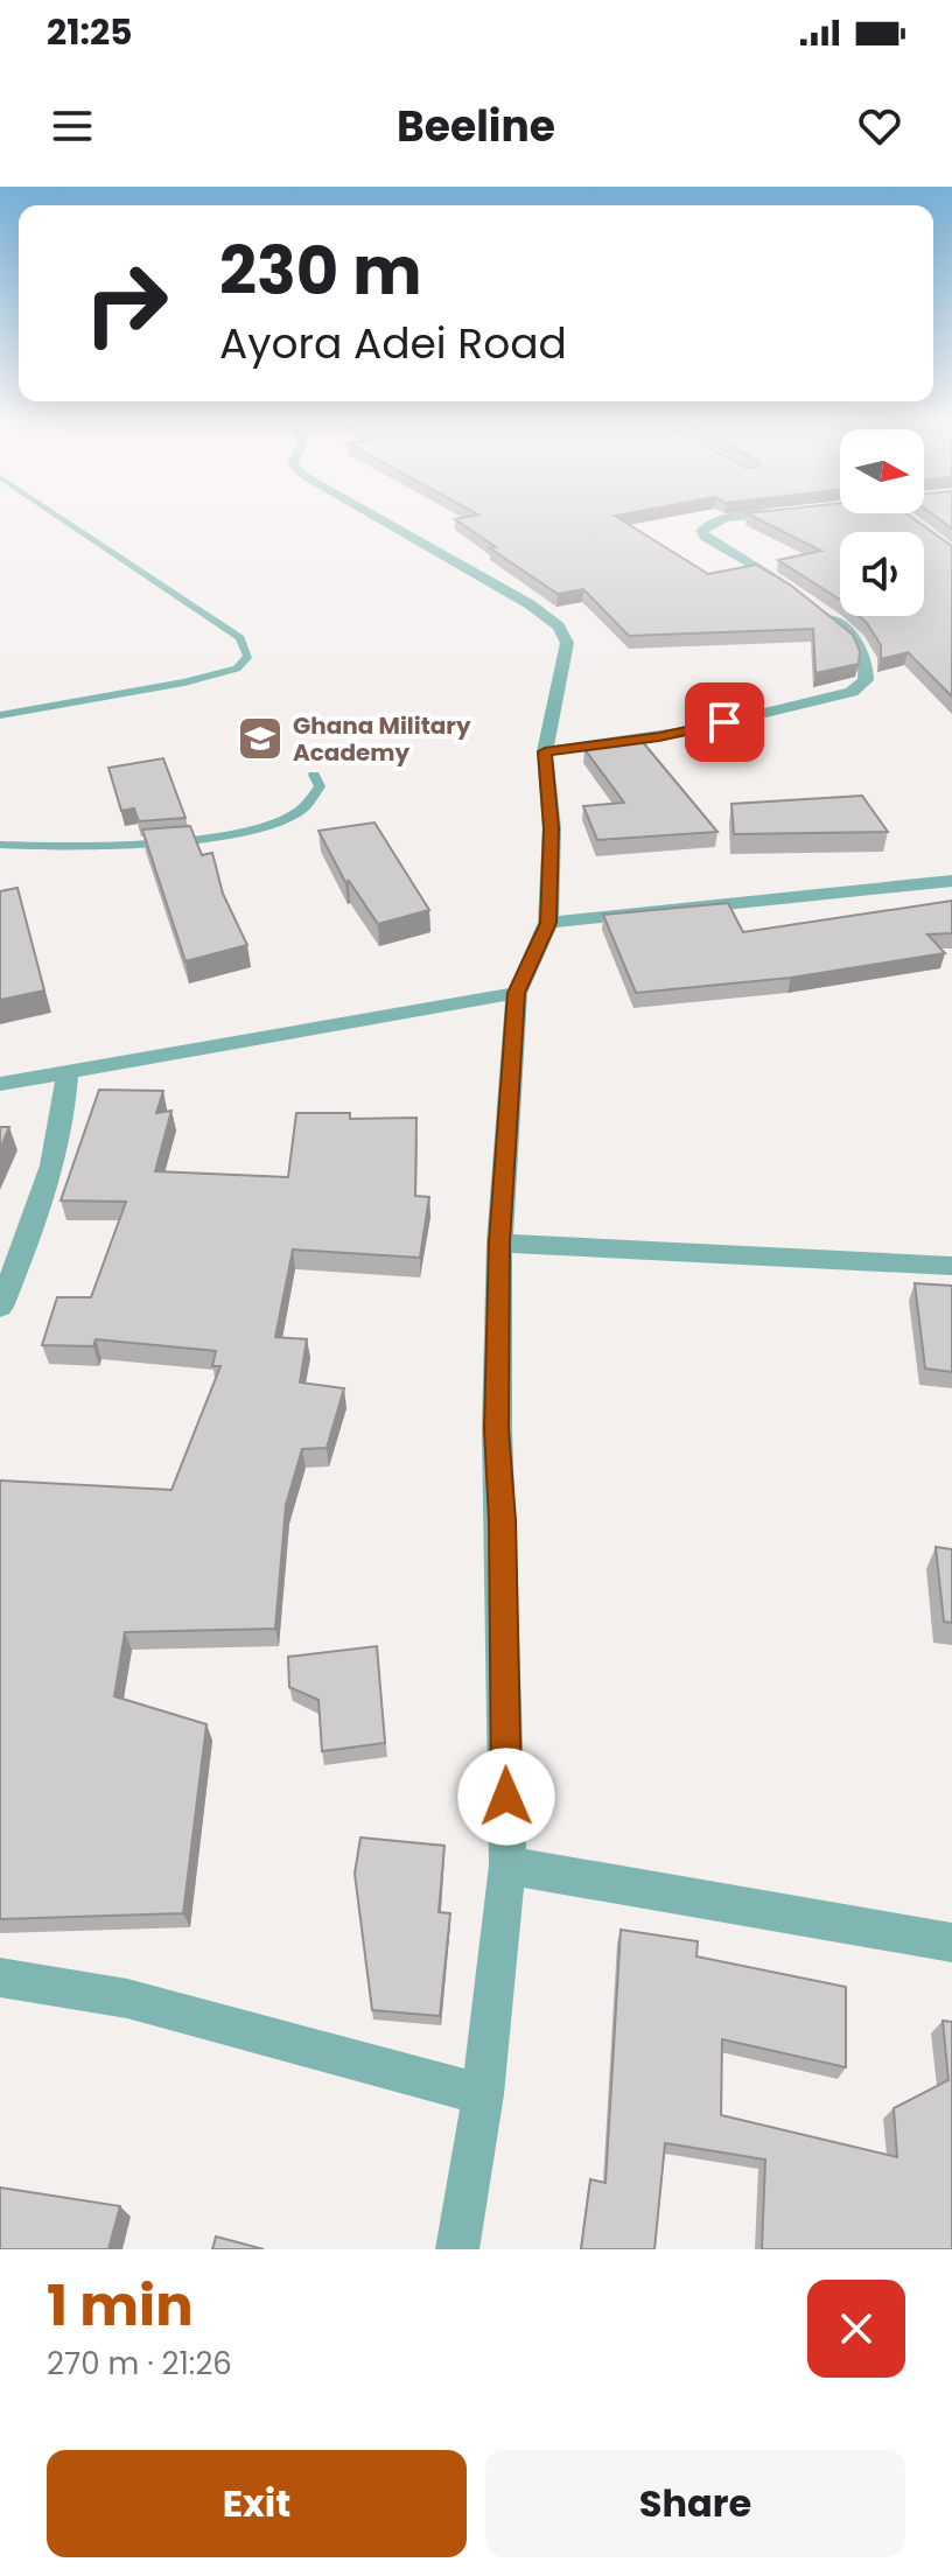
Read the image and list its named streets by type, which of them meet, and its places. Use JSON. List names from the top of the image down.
{
  "places": {
    "school or university": ["Ghana Military Academy"]
  },
  "north": "right",
  "page": {
    "status": "21:25",
    "header": "Beeline",
    "turn": ["230 m", "Ayora Adei Road"],
    "heading": ["1 min", "270 m · 21:26"],
    "buttons": ["Exit", "Share"]
  }
}
